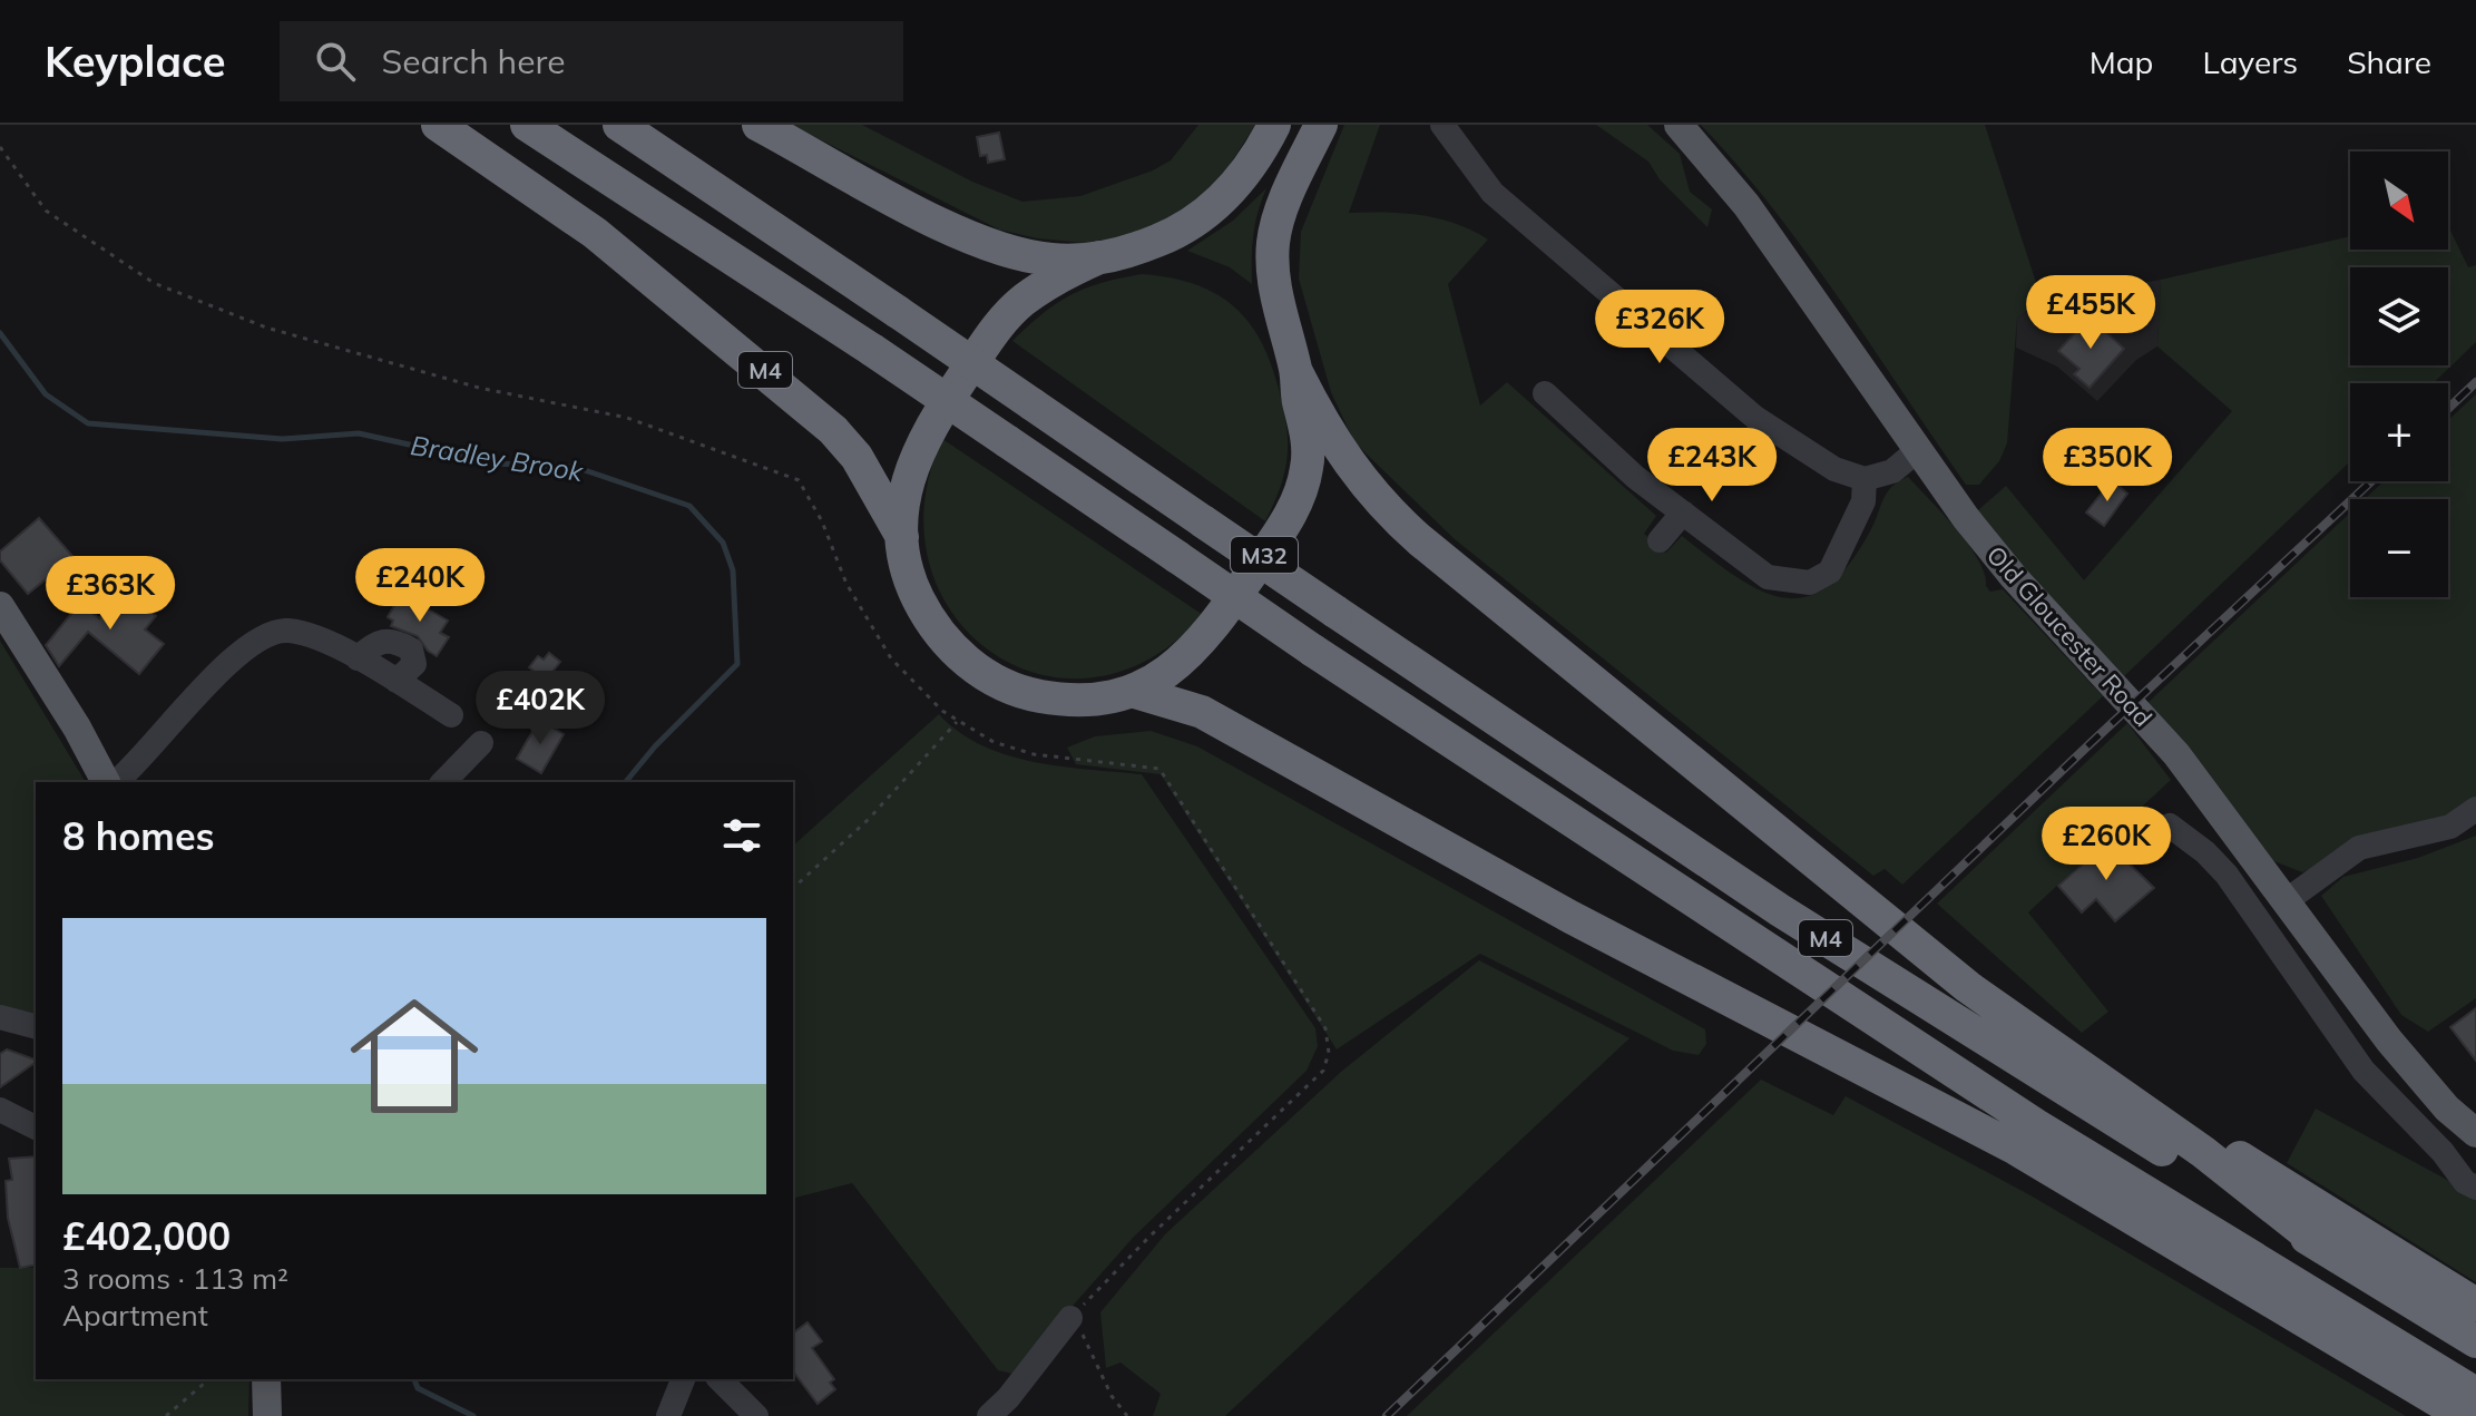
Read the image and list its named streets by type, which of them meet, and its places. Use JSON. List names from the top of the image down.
{
  "streets": {
    "highway": ["M4", "M32"],
    "main road": ["Old Gloucester Road"]
  },
  "crossings": [
    ["M4", "M32"]
  ],
  "water": ["Bradley Brook"],
  "north": "bottom right",
  "page": {
    "header": "Keyplace",
    "search": "Search here",
    "nav": ["Map", "Layers", "Share"],
    "map_buttons": ["+", "−"],
    "price": [
      "£455K",
      "£326K",
      "£243K",
      "£350K",
      "£240K",
      "£363K",
      "£402K",
      "£260K"
    ],
    "heading": "8 homes",
    "list": [
      {
        "name": "£402,000",
        "note": "3 rooms · 113 m² · Apartment"
      }
    ]
  }
}
